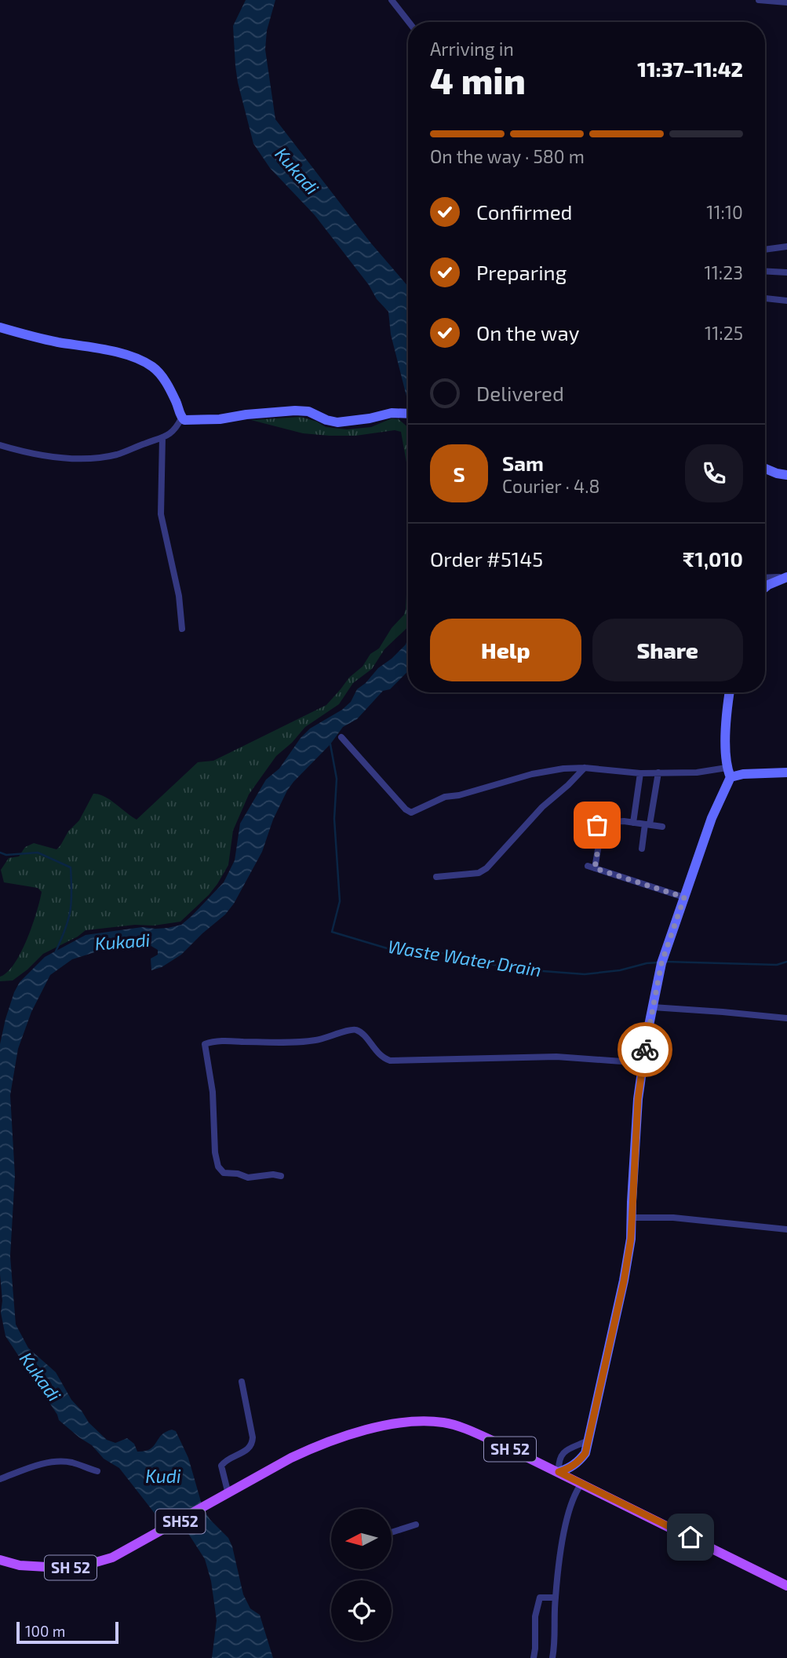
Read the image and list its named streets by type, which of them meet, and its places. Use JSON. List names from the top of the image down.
{
  "streets": {
    "main road": ["SH 52", "SH52"]
  },
  "crossings": [
    ["SH 52", "SH52"]
  ],
  "water": ["Kukadi", "Waste Water Drain", "Kudi"],
  "scale_bar": "100 m",
  "north": "left",
  "page": {
    "heading": ["4 min", "Arriving in", "11:37–11:42"],
    "panel": [
      "Sam",
      "Courier · 4.8",
      "Order #5145",
      "₹1,010"
    ],
    "bar": "On the way · 580 m",
    "list": [
      ["Confirmed", "11:10"],
      ["Preparing", "11:23"],
      ["On the way", "11:25"],
      "Delivered"
    ],
    "round": "S",
    "buttons": ["Help", "Share"],
    "scale": "100 m"
  }
}
